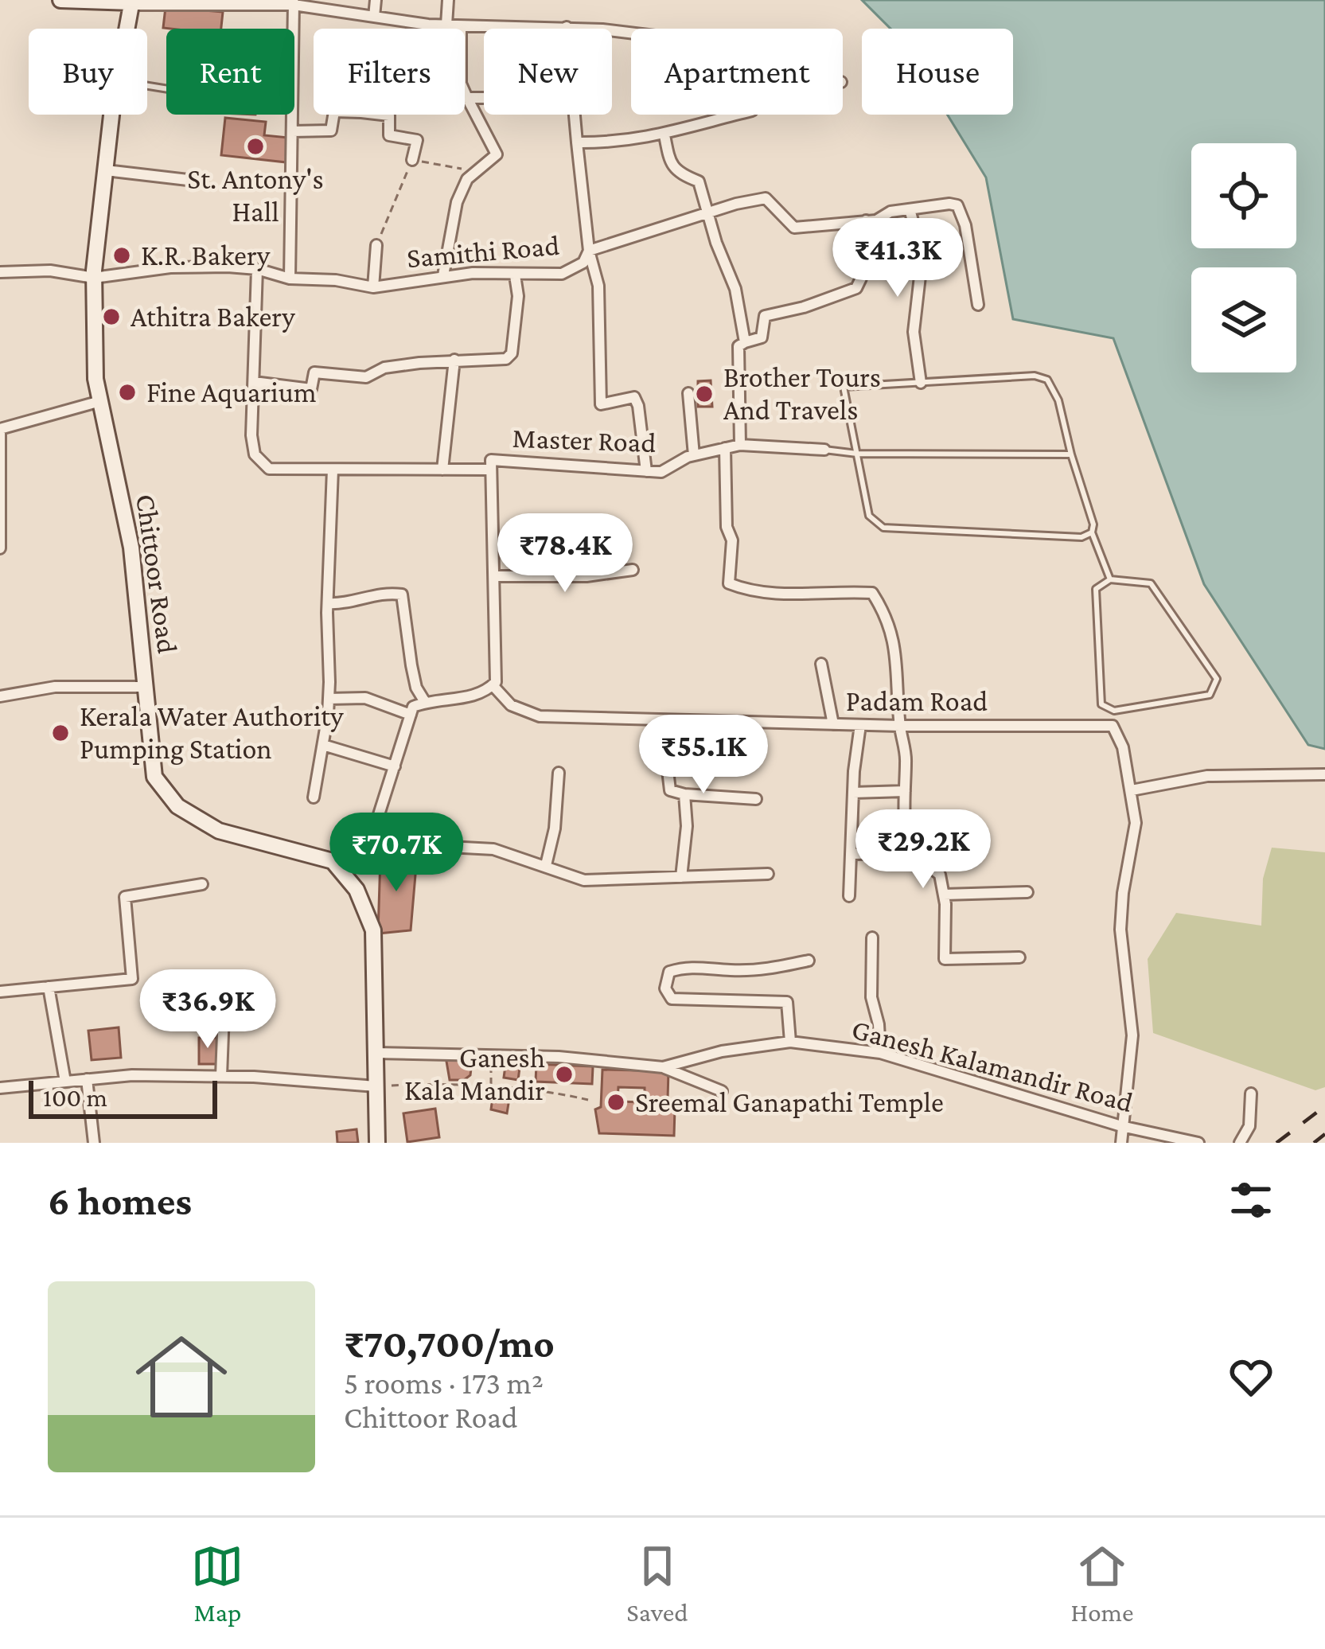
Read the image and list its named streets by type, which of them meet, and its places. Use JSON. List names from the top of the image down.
{
  "streets": {
    "main road": ["Chittoor Road"],
    "street": [
      "Samithi Road",
      "Master Road",
      "Padam Road",
      "Ganesh Kalamandir Road"
    ]
  },
  "crossings": [
    ["Samithi Road", "Chittoor Road"],
    ["Master Road", "Padam Road"],
    ["Padam Road", "Ganesh Kalamandir Road"]
  ],
  "places": [
    "St. Antony's Hall",
    "K.R. Bakery",
    "Athitra Bakery",
    "Fine Aquarium",
    "Brother Tours And Travels",
    "Kerala Water Authority Pumping Station",
    "Ganesh Kala Mandir",
    "Sreemal Ganapathi Temple"
  ],
  "scale_bar": "100 m",
  "page": {
    "chip": [
      "Buy",
      "Rent",
      "Filters",
      "New",
      "Apartment",
      "House"
    ],
    "price": [
      "₹41.3K",
      "₹78.4K",
      "₹55.1K",
      "₹29.2K",
      "₹70.7K",
      "₹36.9K"
    ],
    "scale": "100 m",
    "heading": "6 homes",
    "list": [
      {
        "name": "₹70,700/mo",
        "note": "5 rooms · 173 m² · Chittoor Road"
      }
    ],
    "tabs": ["Map", "Saved", "Home"]
  }
}
